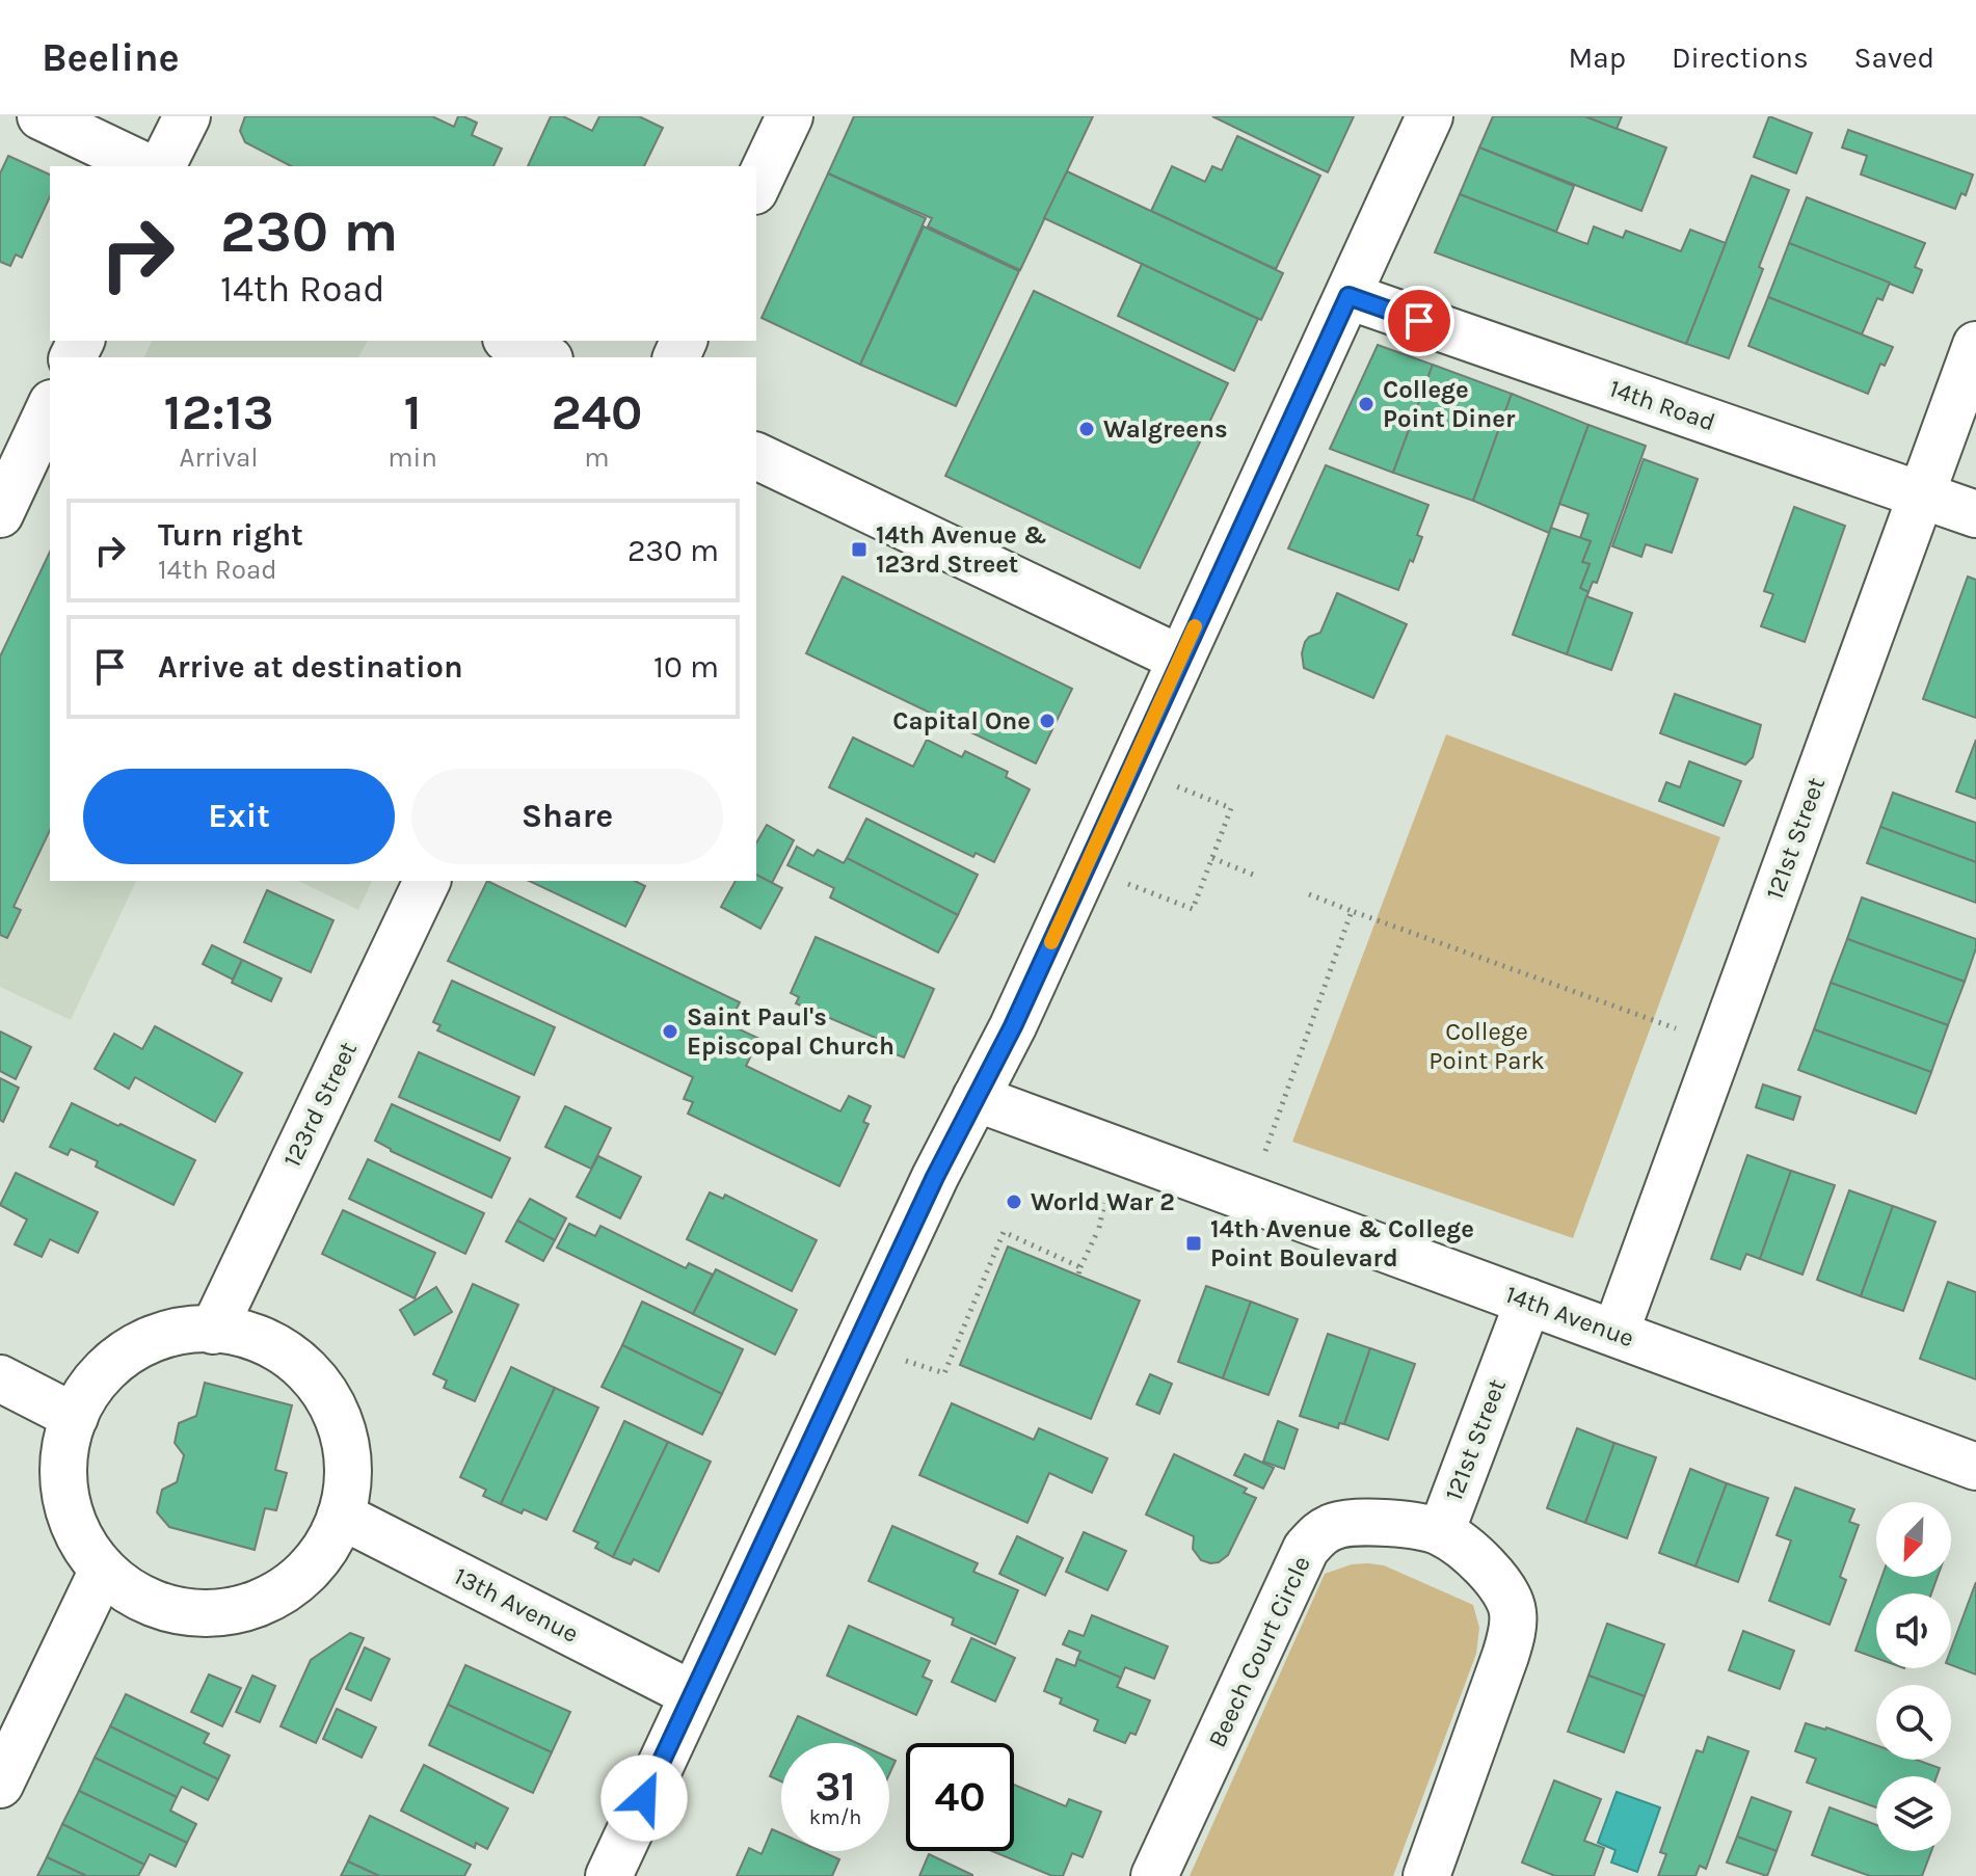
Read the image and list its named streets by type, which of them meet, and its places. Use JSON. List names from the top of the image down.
{
  "streets": {
    "street": [
      "14th Road",
      "121st Street",
      "123rd Street",
      "14th Avenue",
      "13th Avenue",
      "Beech Court Circle"
    ]
  },
  "crossings": [
    ["14th Road", "121st Street"],
    ["121st Street", "14th Avenue"],
    ["121st Street", "Beech Court Circle"],
    ["123rd Street", "13th Avenue"]
  ],
  "parks": ["College Point Park"],
  "places": {
    "other": [
      "College Point Diner",
      "Walgreens",
      "Capital One",
      "Saint Paul's Episcopal Church",
      "World War 2"
    ],
    "transit": ["14th Avenue & 123rd Street", "14th Avenue & College Point Boulevard"]
  },
  "north": "bottom left",
  "page": {
    "header": "Beeline",
    "nav": ["Map", "Directions", "Saved"],
    "turn": ["230 m", "14th Road"],
    "eta": [
      "12:13",
      "Arrival",
      "1",
      "min",
      "240",
      "m"
    ],
    "list": [
      {
        "name": "Turn right",
        "note": "14th Road",
        "value": "230 m"
      },
      {
        "name": "Arrive at destination",
        "value": "10 m"
      }
    ],
    "buttons": ["Exit", "Share"],
    "speed": "31 km/h",
    "limit": "40"
  }
}
